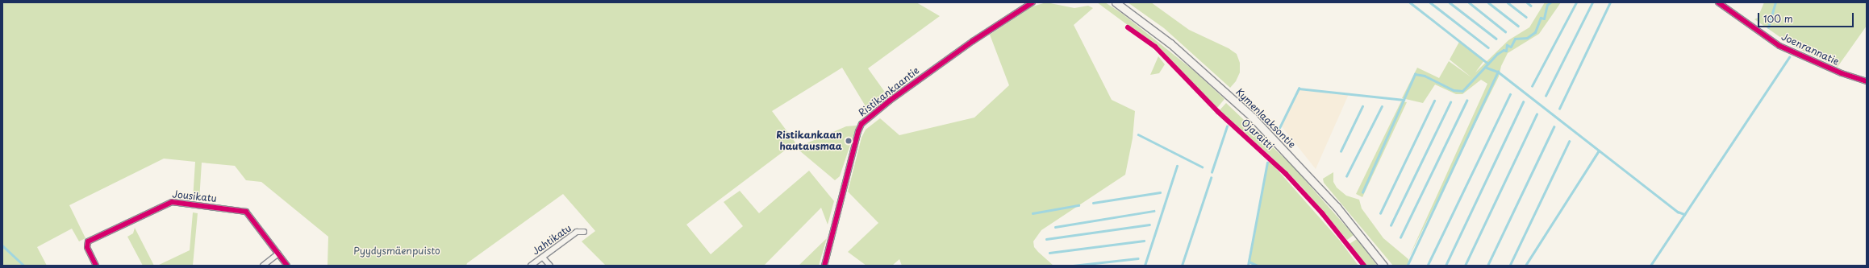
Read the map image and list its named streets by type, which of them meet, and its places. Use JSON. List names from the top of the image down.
{
  "streets": {
    "main road": ["Kymenlaaksontie"],
    "street": [
      "Joenrannatie",
      "Ristikankaantie",
      "Jousikatu",
      "Jahtikatu"
    ],
    "cycle path": ["Ojaraitti"]
  },
  "parks": ["Pyydysmäenpuisto"],
  "places": ["Ristikankaan hautausmaa"],
  "scale_bar": "100 m"
}
